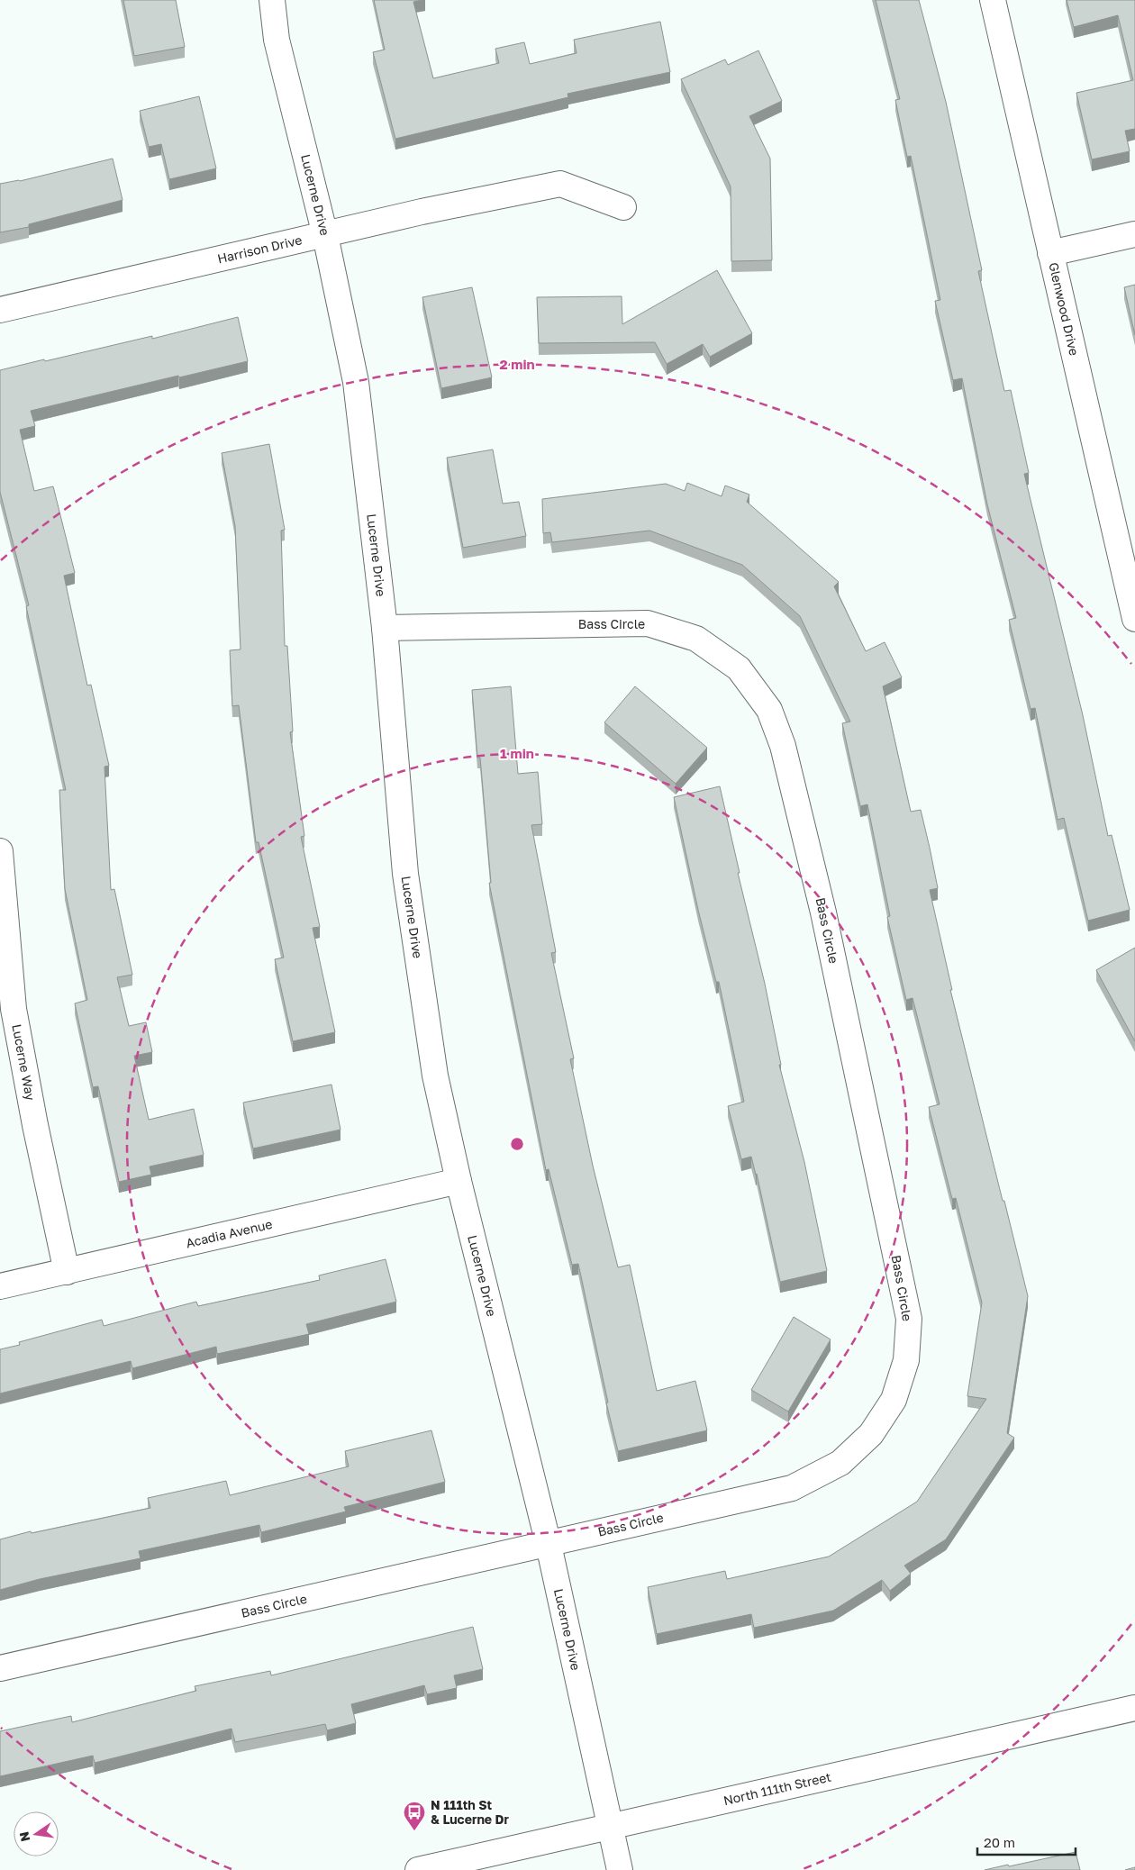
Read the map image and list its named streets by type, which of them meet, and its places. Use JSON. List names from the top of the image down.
{
  "streets": {
    "street": [
      "Lucerne Drive",
      "Harrison Drive",
      "Glenwood Drive",
      "Bass Circle",
      "Lucerne Way",
      "Acadia Avenue",
      "North 111th Street"
    ]
  },
  "crossings": [
    ["Lucerne Drive", "Harrison Drive"],
    ["Lucerne Drive", "Bass Circle"],
    ["Lucerne Drive", "Acadia Avenue"],
    ["Lucerne Drive", "North 111th Street"],
    ["Lucerne Way", "Acadia Avenue"]
  ],
  "places": {
    "bus stop": ["N 111th St & Lucerne Dr"]
  },
  "scale_bar": "20 m",
  "north": "left",
  "rings": ["2 min", "1 min"]
}
